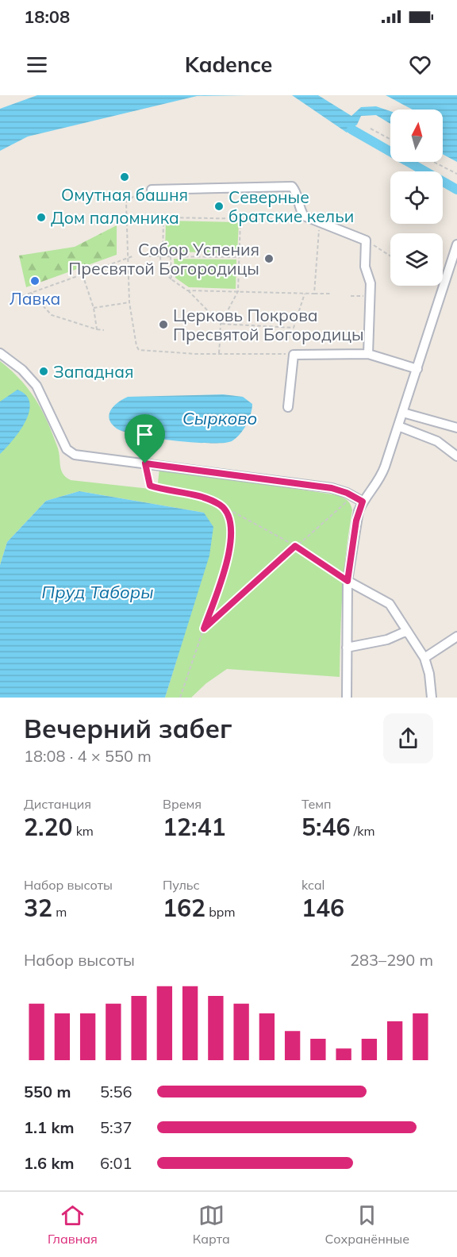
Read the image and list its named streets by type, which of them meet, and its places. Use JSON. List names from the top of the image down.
{
  "water": ["Сырково", "Пруд Таборы"],
  "places": [
    "Омутная башня",
    "Северные братские кельи",
    "Дом паломника",
    "Собор Успения Пресвятой Богородицы",
    "Лавка",
    "Церковь Покрова Пресвятой Богородицы",
    "Западная"
  ],
  "north": "top",
  "page": {
    "status": "18:08",
    "header": "Kadence",
    "heading": ["Вечерний забег", "18:08 · 4 × 550 m"],
    "stats": [
      ["Дистанция", "2.20 km"],
      ["Время", "12:41"],
      ["Темп", "5:46 /km"],
      ["Набор высоты", "32 m"],
      ["Пульс", "162 bpm"],
      ["kcal", "146"]
    ],
    "chart": ["Набор высоты", "283–290 m"],
    "list": [
      {
        "name": "550 m",
        "note": "5:56"
      },
      {
        "name": "1.1 km",
        "note": "5:37"
      },
      {
        "name": "1.6 km",
        "note": "6:01"
      }
    ],
    "tabs": ["Главная", "Карта", "Сохранённые"]
  }
}
